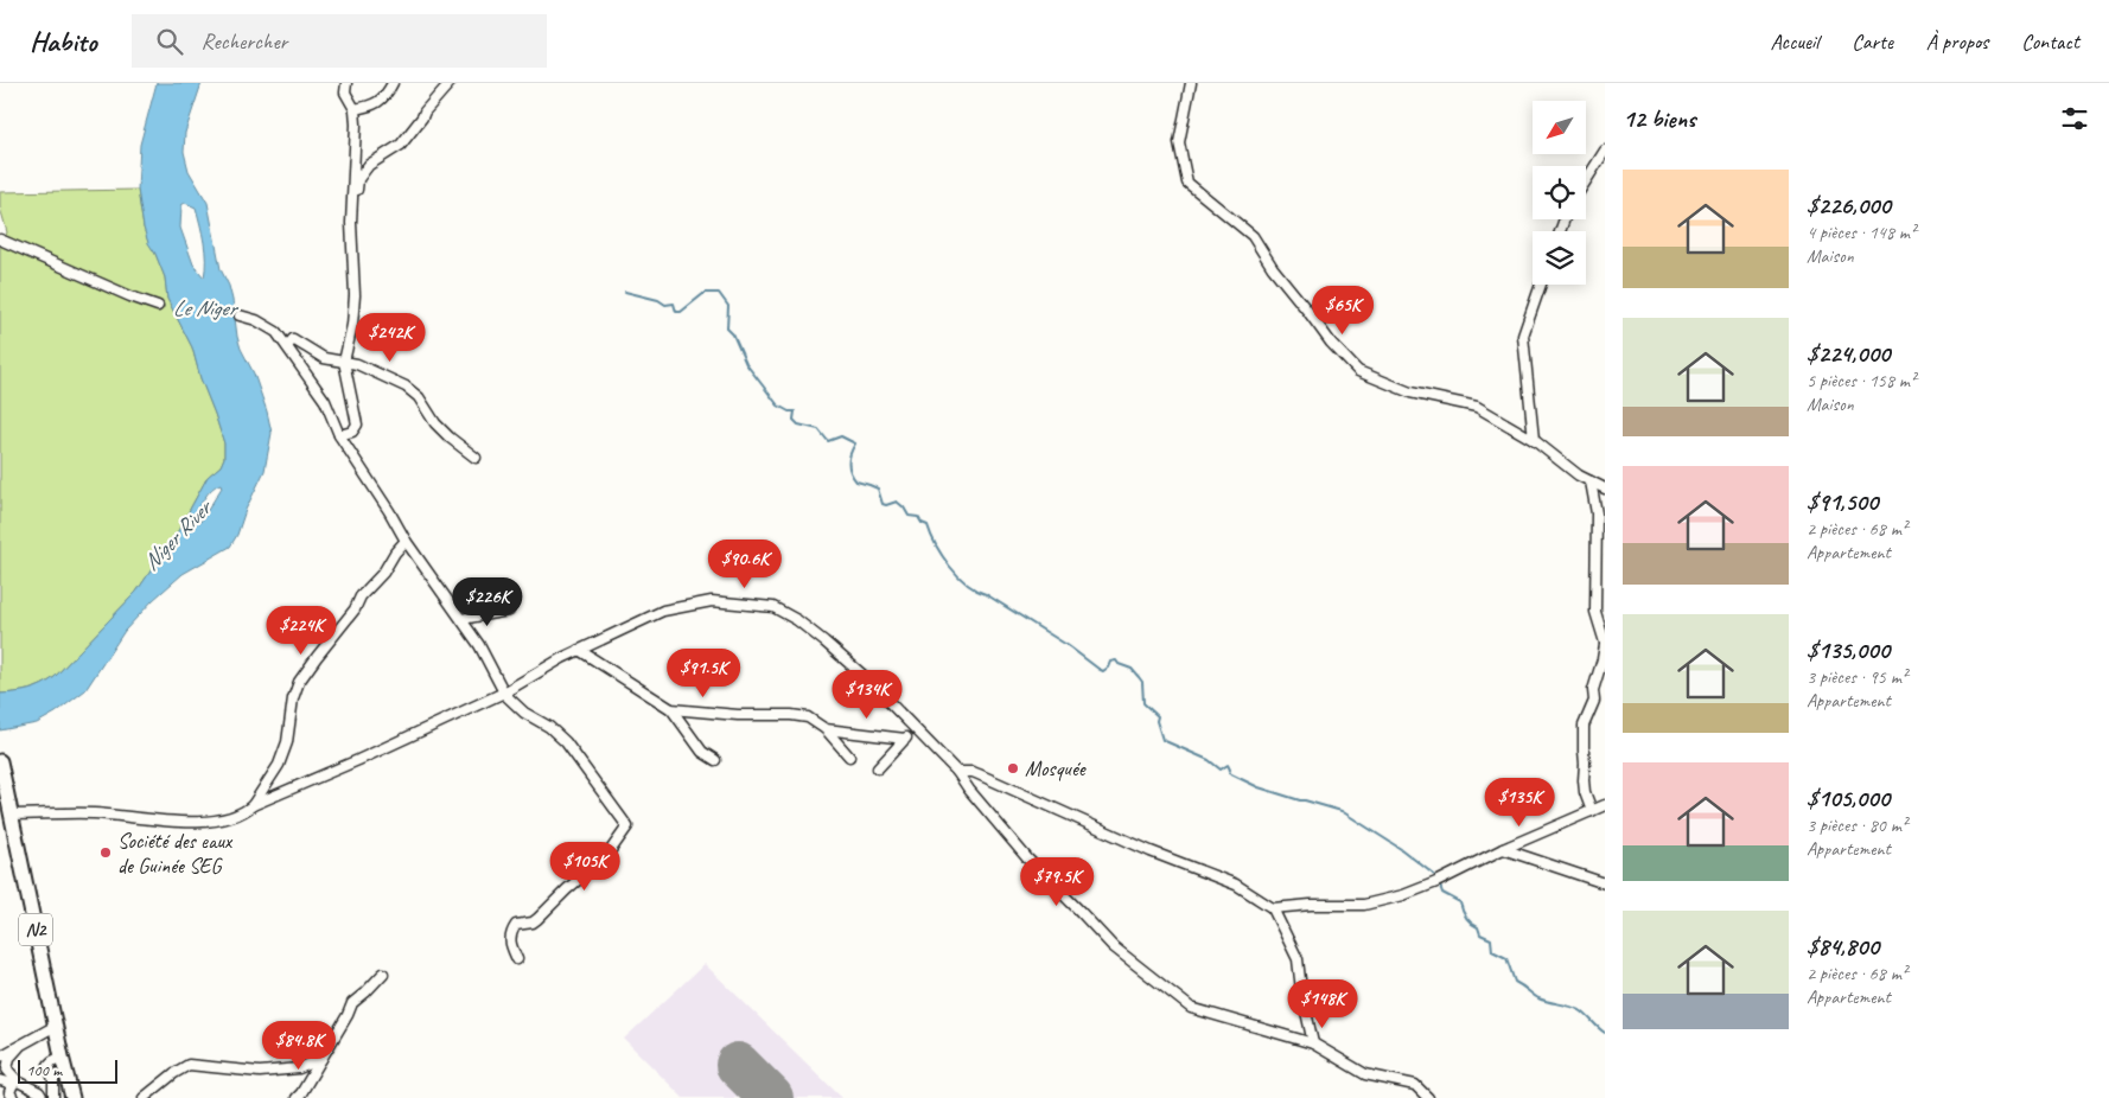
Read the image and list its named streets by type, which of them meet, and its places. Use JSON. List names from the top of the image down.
{
  "streets": {
    "highway": ["N2"]
  },
  "water": ["Le Niger", "Niger River"],
  "places": ["Mosquée", "Société des eaux de Guinée SEG"],
  "scale_bar": "100 m",
  "north": "bottom left",
  "page": {
    "header": "Habito",
    "search": "Rechercher",
    "nav": [
      "Accueil",
      "Carte",
      "À propos",
      "Contact"
    ],
    "heading": "12 biens",
    "list": [
      {
        "name": "$226,000",
        "note": "4 pièces · 148 m² · Maison"
      },
      {
        "name": "$224,000",
        "note": "5 pièces · 158 m² · Maison"
      },
      {
        "name": "$91,500",
        "note": "2 pièces · 68 m² · Appartement"
      },
      {
        "name": "$135,000",
        "note": "3 pièces · 95 m² · Appartement"
      },
      {
        "name": "$105,000",
        "note": "3 pièces · 80 m² · Appartement"
      },
      {
        "name": "$84,800",
        "note": "2 pièces · 68 m² · Appartement"
      }
    ],
    "price": [
      "$65K",
      "$242K",
      "$90.6K",
      "$226K",
      "$224K",
      "$91.5K",
      "$134K",
      "$135K",
      "$105K",
      "$79.5K",
      "$148K",
      "$84.8K"
    ],
    "scale": "100 m"
  }
}
